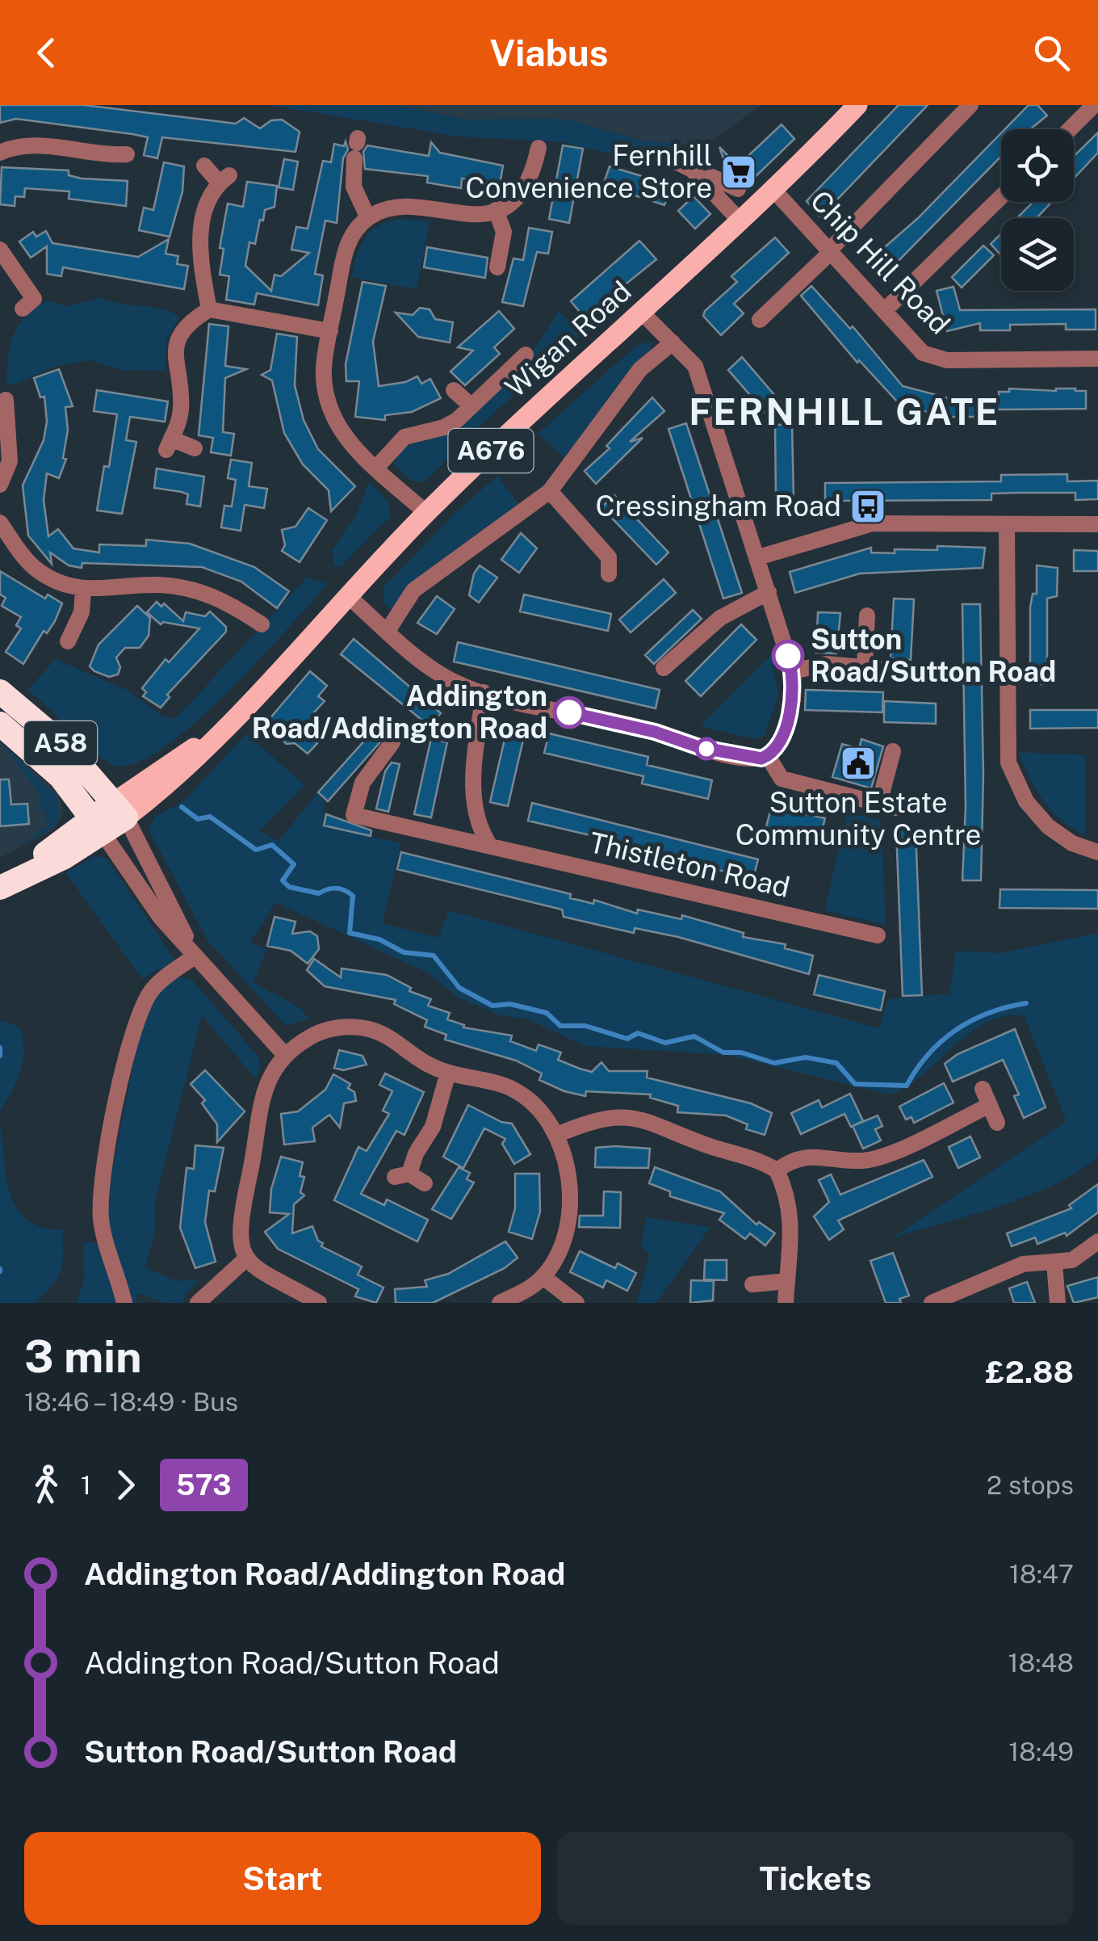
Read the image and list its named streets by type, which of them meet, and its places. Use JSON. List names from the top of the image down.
{
  "streets": {
    "highway": ["Wigan Road", "A58"],
    "main road": ["A676"],
    "street": ["Chip Hill Road", "Thistleton Road"]
  },
  "crossings": [
    ["Chip Hill Road", "Wigan Road"],
    ["Wigan Road", "A58"]
  ],
  "districts": ["FERNHILL GATE"],
  "places": {
    "supermarket": ["Fernhill Convenience Store"],
    "bus stop": ["Cressingham Road"],
    "other": ["Sutton Road/Sutton Road", "Addington Road/Addington Road"],
    "public building": ["Sutton Estate Community Centre"]
  },
  "lines": ["bus line 573"],
  "page": {
    "header": "Viabus",
    "heading": ["3 min", "18:46 – 18:49 · Bus", "£2.88"],
    "legs": ["1", "573", "2 stops"],
    "list": [
      {
        "name": "Addington Road/Addington Road",
        "value": "18:47"
      },
      {
        "name": "Addington Road/Sutton Road",
        "value": "18:48"
      },
      {
        "name": "Sutton Road/Sutton Road",
        "value": "18:49"
      }
    ],
    "buttons": ["Start", "Tickets"]
  }
}
